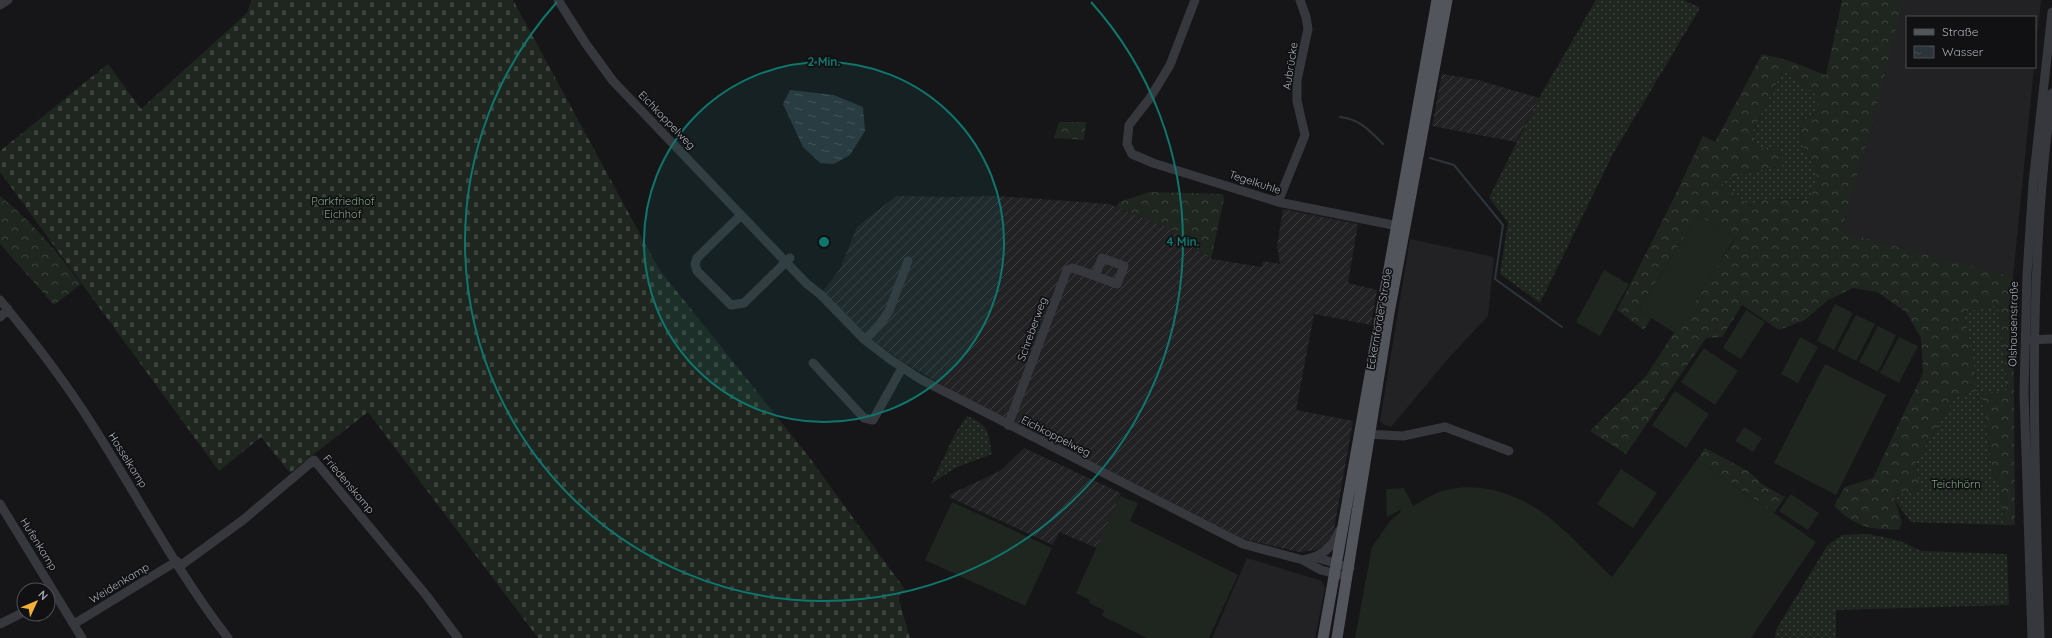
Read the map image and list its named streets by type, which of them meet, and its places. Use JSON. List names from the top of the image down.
{
  "streets": {
    "main road": ["Eckernförder Straße"],
    "street": [
      "Aubrücke",
      "Eichkoppelweg",
      "Tegelkuhle",
      "Olshausenstraße",
      "Schreberweg",
      "Hasselkamp",
      "Friedenskamp",
      "Hufenkamp",
      "Weidenkamp"
    ]
  },
  "crossings": [
    ["Aubrücke", "Tegelkuhle"],
    ["Eichkoppelweg", "Eckernförder Straße"],
    ["Eichkoppelweg", "Schreberweg"],
    ["Tegelkuhle", "Eckernförder Straße"],
    ["Hasselkamp", "Friedenskamp"],
    ["Hasselkamp", "Weidenkamp"],
    ["Friedenskamp", "Weidenkamp"],
    ["Hufenkamp", "Weidenkamp"]
  ],
  "parks": ["Parkfriedhof Eichhof", "Teichhörn"],
  "legend": ["Straße", "Wasser"],
  "north": "top right",
  "rings": ["2 Min.", "4 Min."]
}
